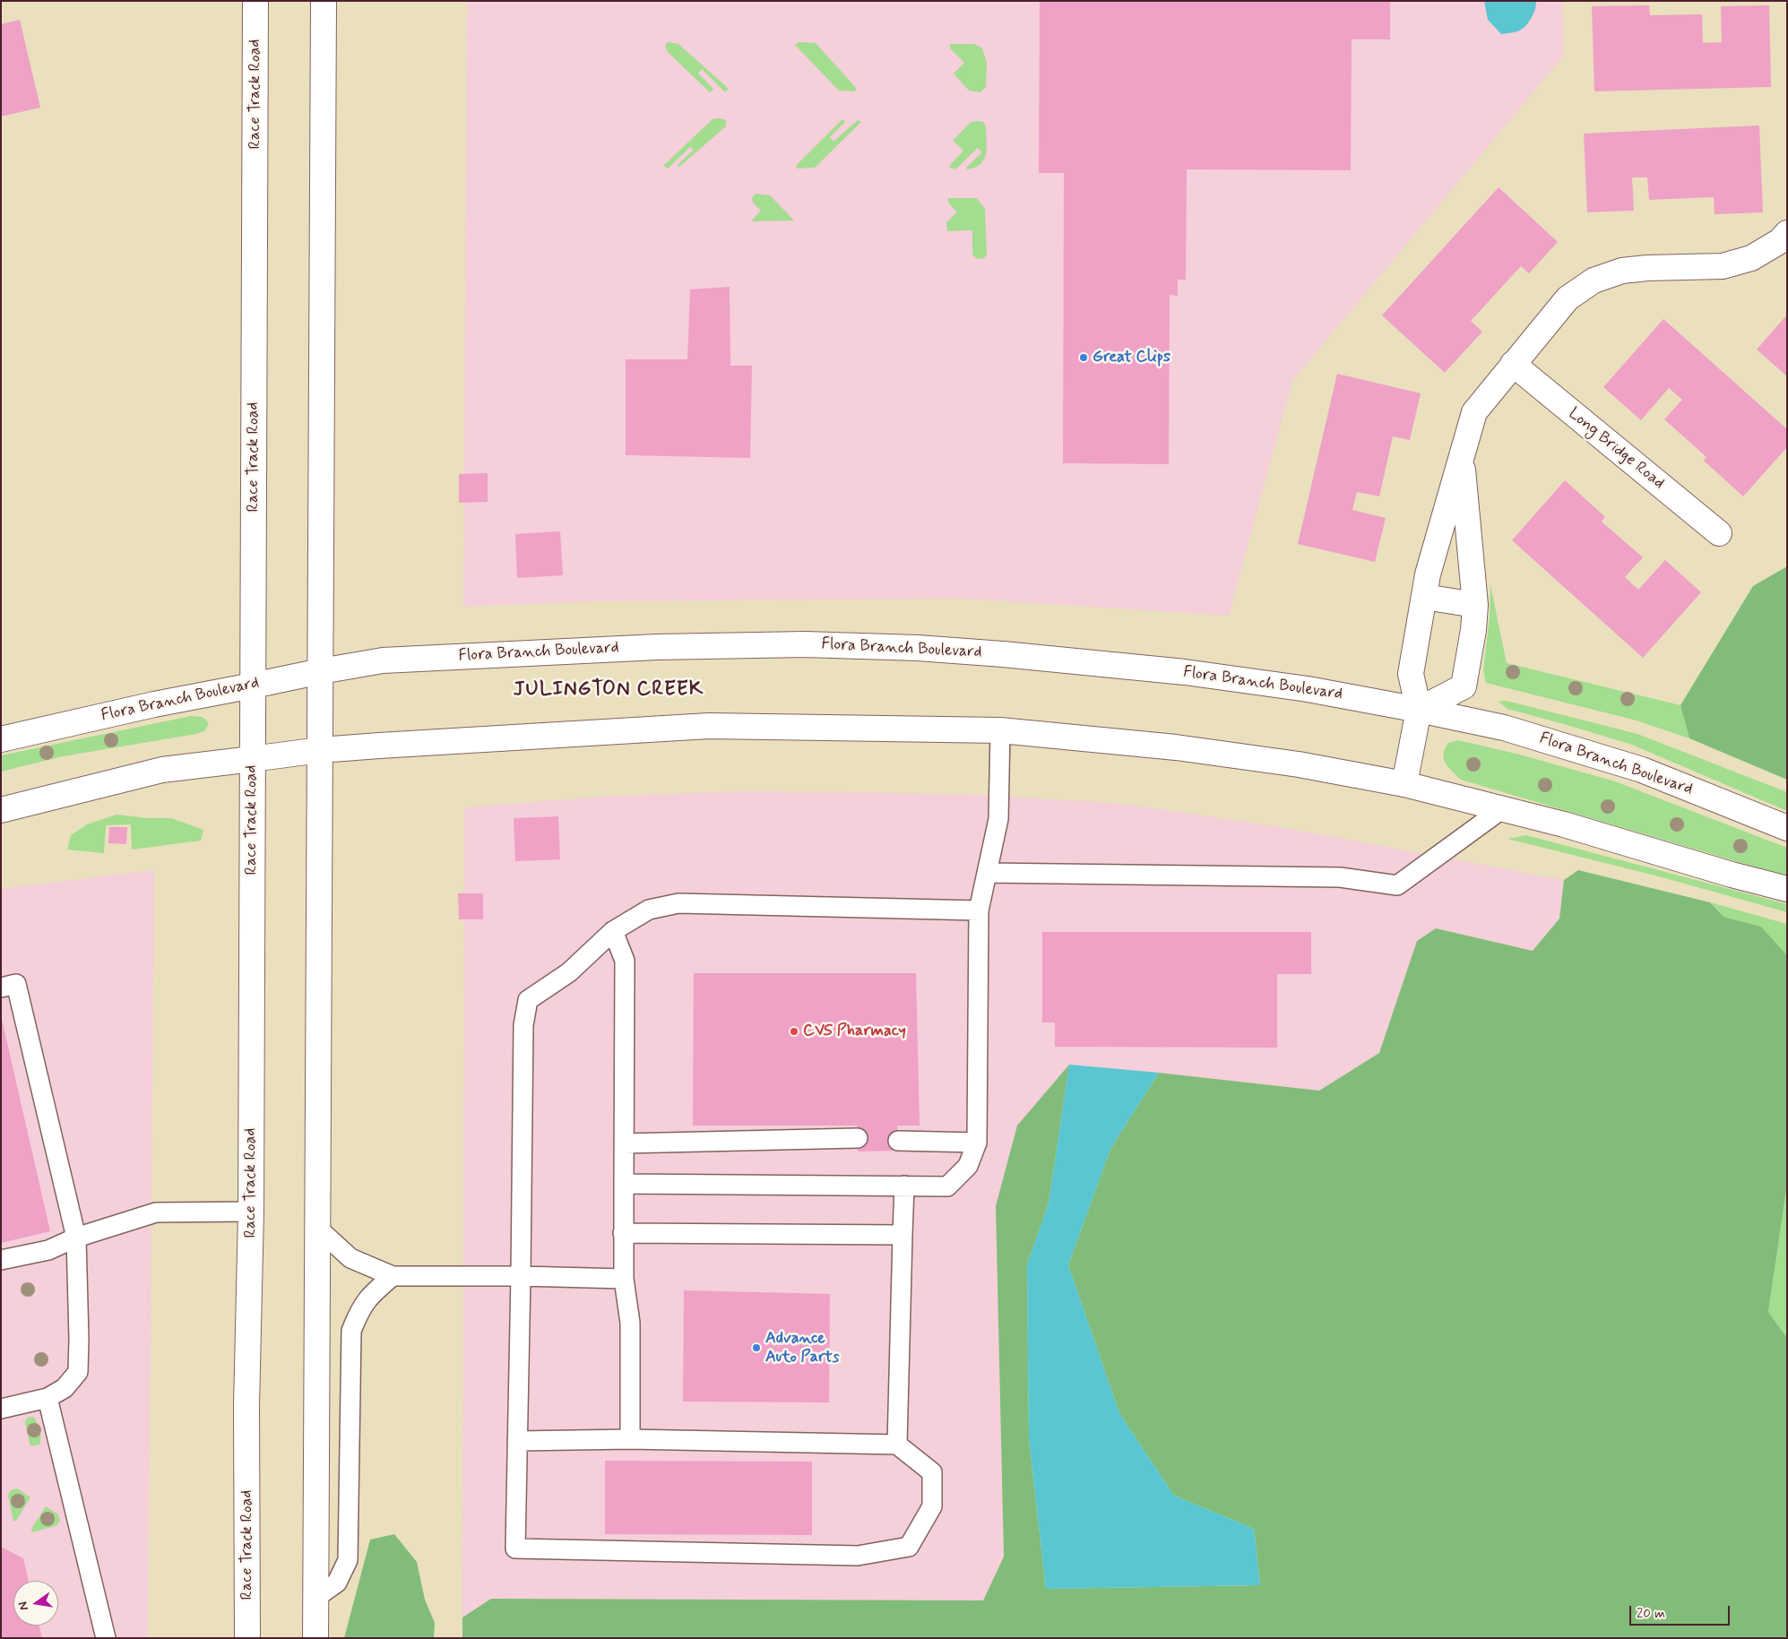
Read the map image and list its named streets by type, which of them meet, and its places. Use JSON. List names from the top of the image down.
{
  "streets": {
    "street": ["Race Track Road", "Long Bridge Road", "Flora Branch Boulevard"]
  },
  "crossings": [
    ["Race Track Road", "Flora Branch Boulevard"]
  ],
  "districts": ["JULINGTON CREEK"],
  "places": ["Great Clips", "CVS Pharmacy", "Advance Auto Parts"],
  "scale_bar": "20 m",
  "north": "left"
}
